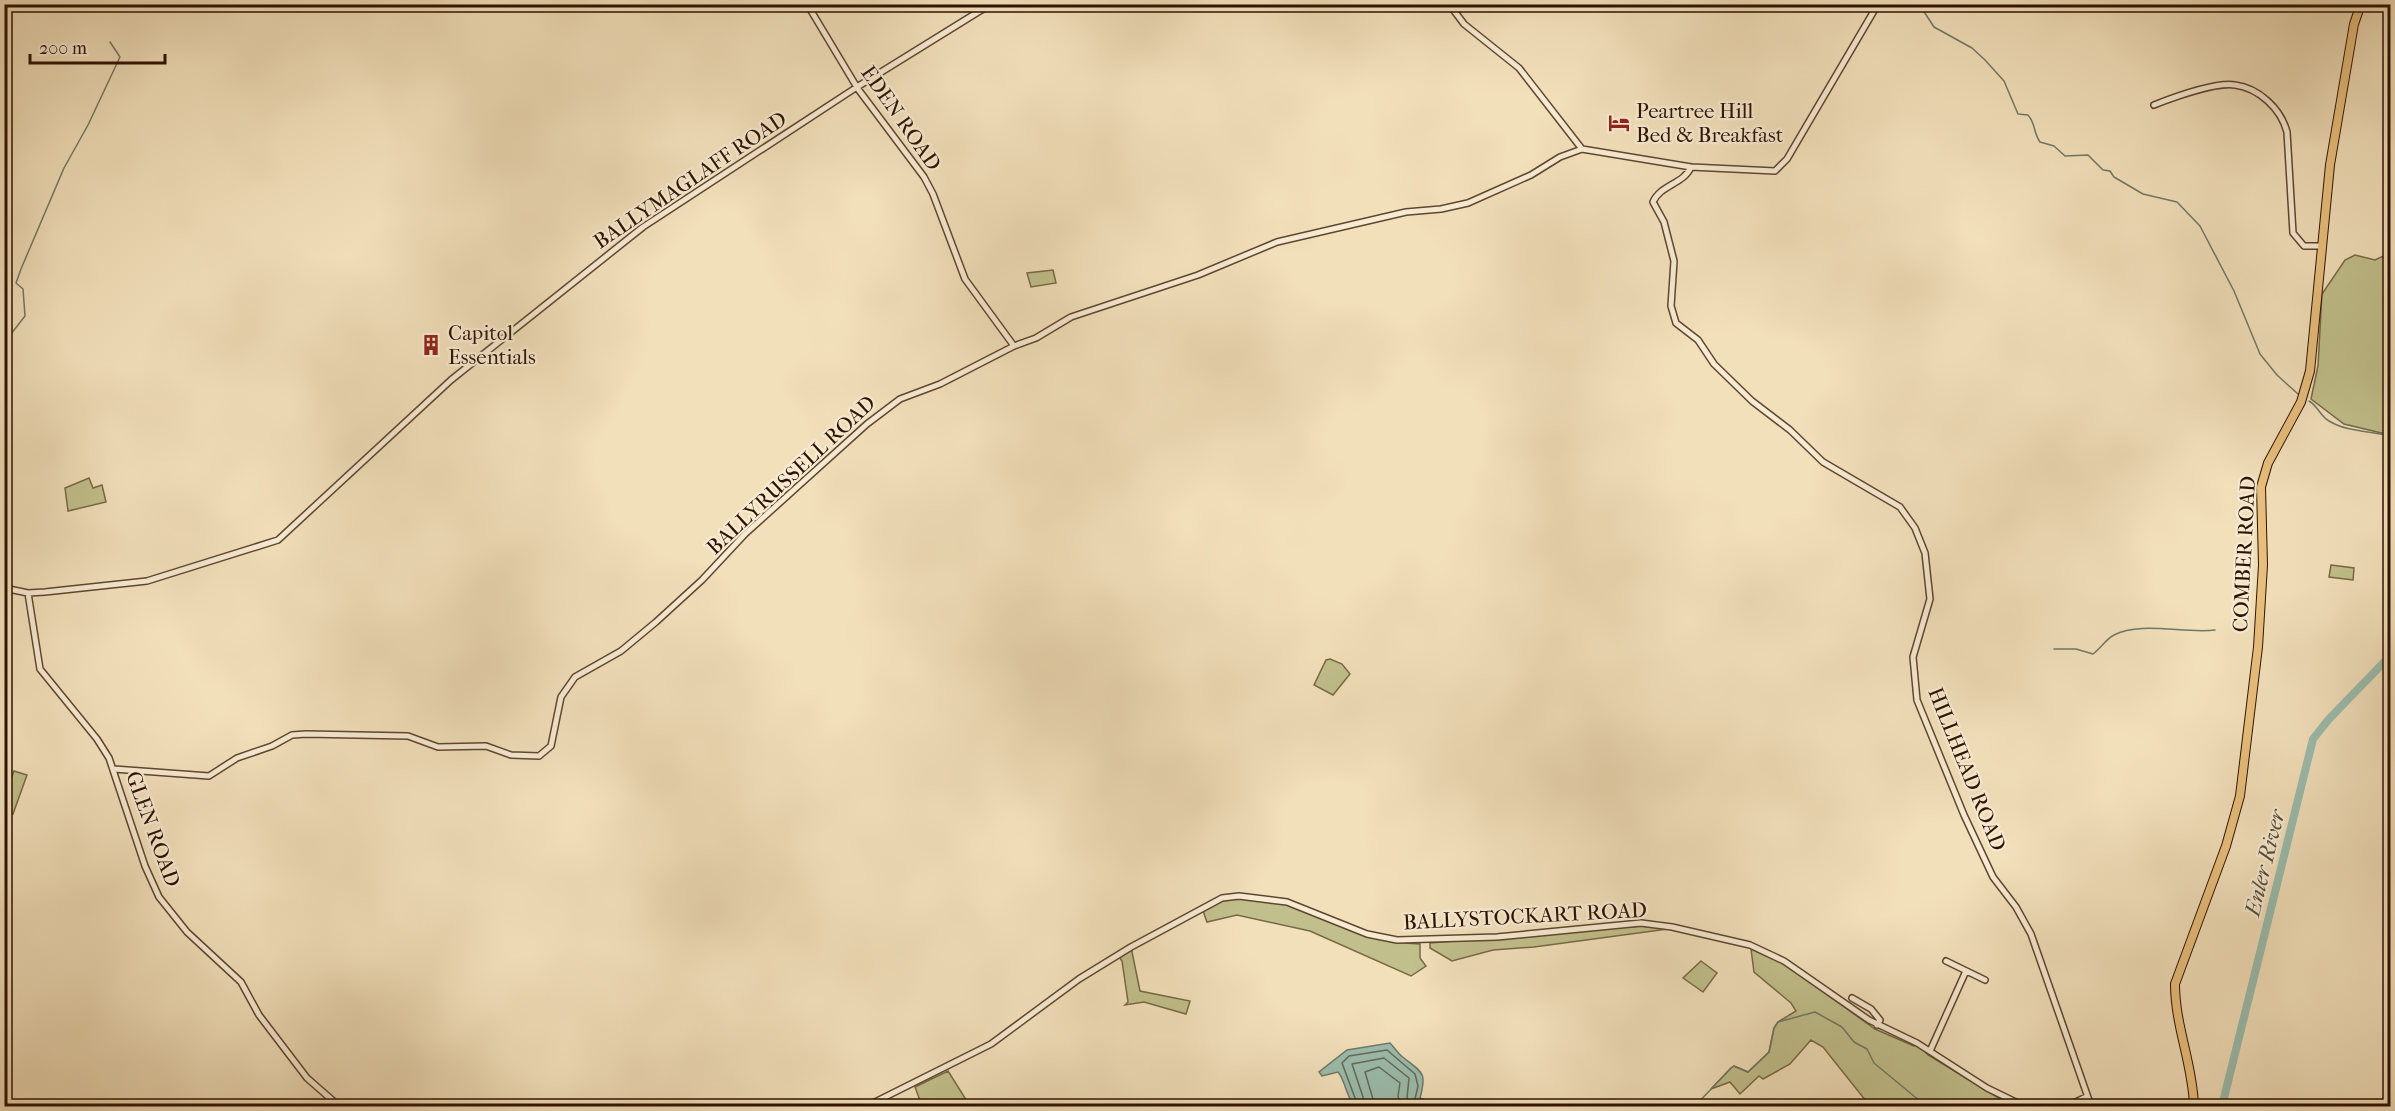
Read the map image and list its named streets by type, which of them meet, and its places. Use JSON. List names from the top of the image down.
{
  "streets": {
    "highway": ["COMBER ROAD"],
    "street": [
      "EDEN ROAD",
      "BALLYMAGLAFF ROAD",
      "BALLYRUSSELL ROAD",
      "HILLHEAD ROAD",
      "GLEN ROAD",
      "BALLYSTOCKART ROAD"
    ]
  },
  "crossings": [
    ["EDEN ROAD", "BALLYMAGLAFF ROAD"],
    ["EDEN ROAD", "BALLYRUSSELL ROAD"],
    ["BALLYMAGLAFF ROAD", "GLEN ROAD"],
    ["BALLYRUSSELL ROAD", "GLEN ROAD"]
  ],
  "water": ["Enler River"],
  "places": {
    "hotel": ["Peartree Hill Bed & Breakfast"],
    "building": ["Capitol Essentials"]
  },
  "scale_bar": "200 m"
}
